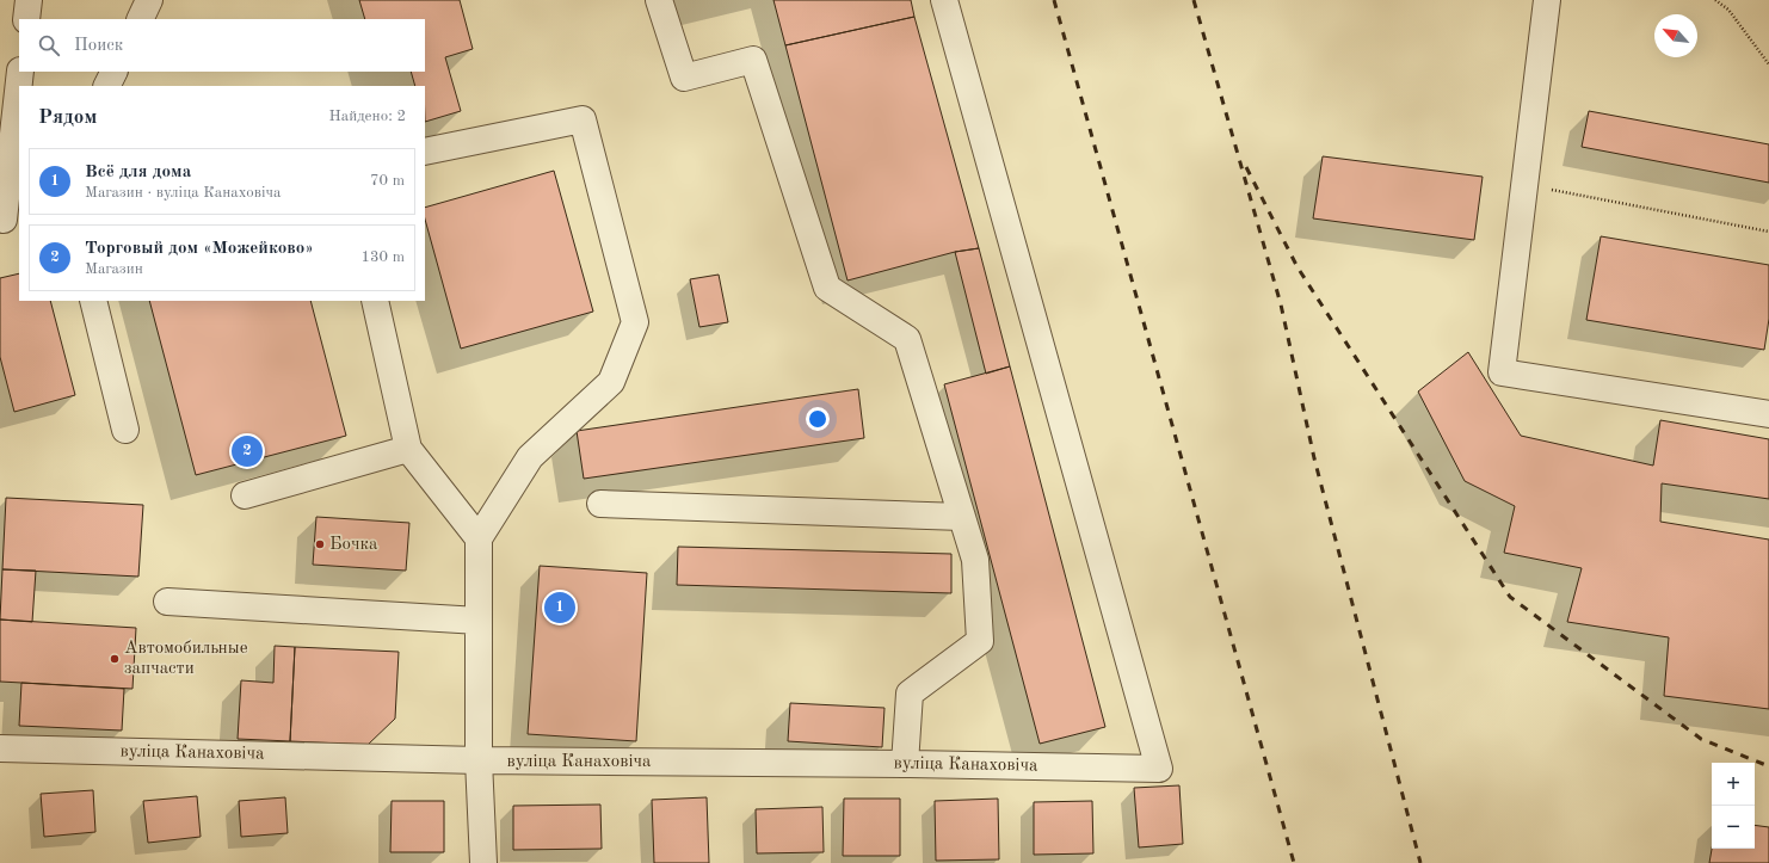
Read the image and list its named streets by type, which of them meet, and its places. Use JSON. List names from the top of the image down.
{
  "streets": {
    "street": ["вуліца Канаховіча"]
  },
  "places": ["Бочка", "Автомобильные запчасти"],
  "north": "top left",
  "page": {
    "search": "Поиск",
    "heading": ["Рядом", "Найдено: 2"],
    "list": [
      {
        "mark": "1",
        "name": "Всё для дома",
        "note": "Магазин · вуліца Канаховіча",
        "value": "70 m"
      },
      {
        "mark": "2",
        "name": "Торговый дом «Можейково»",
        "note": "Магазин",
        "value": "130 m"
      }
    ],
    "pins": ["2", "1"],
    "map_buttons": ["+", "−"]
  }
}
